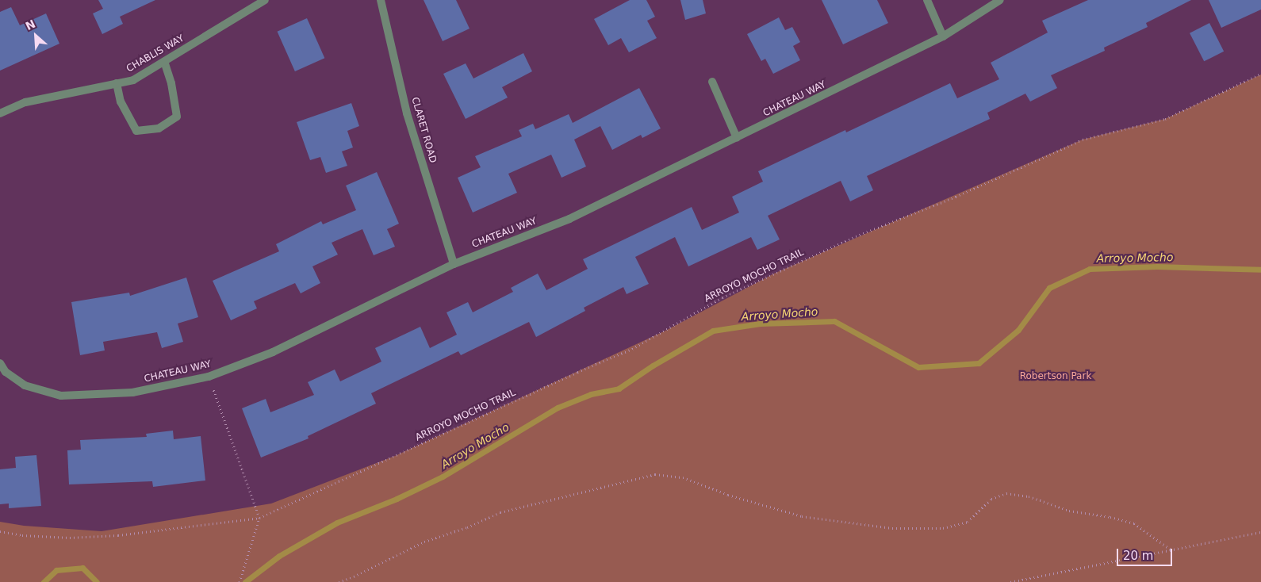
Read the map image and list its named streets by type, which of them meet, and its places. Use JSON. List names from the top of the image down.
{
  "streets": {
    "street": ["CHABLIS WAY", "CHATEAU WAY", "CLARET ROAD"],
    "path": ["ARROYO MOCHO TRAIL"]
  },
  "crossings": [
    ["CHATEAU WAY", "CLARET ROAD"]
  ],
  "water": ["Arroyo Mocho"],
  "parks": ["Robertson Park"],
  "scale_bar": "20 m",
  "north": "top left"
}
